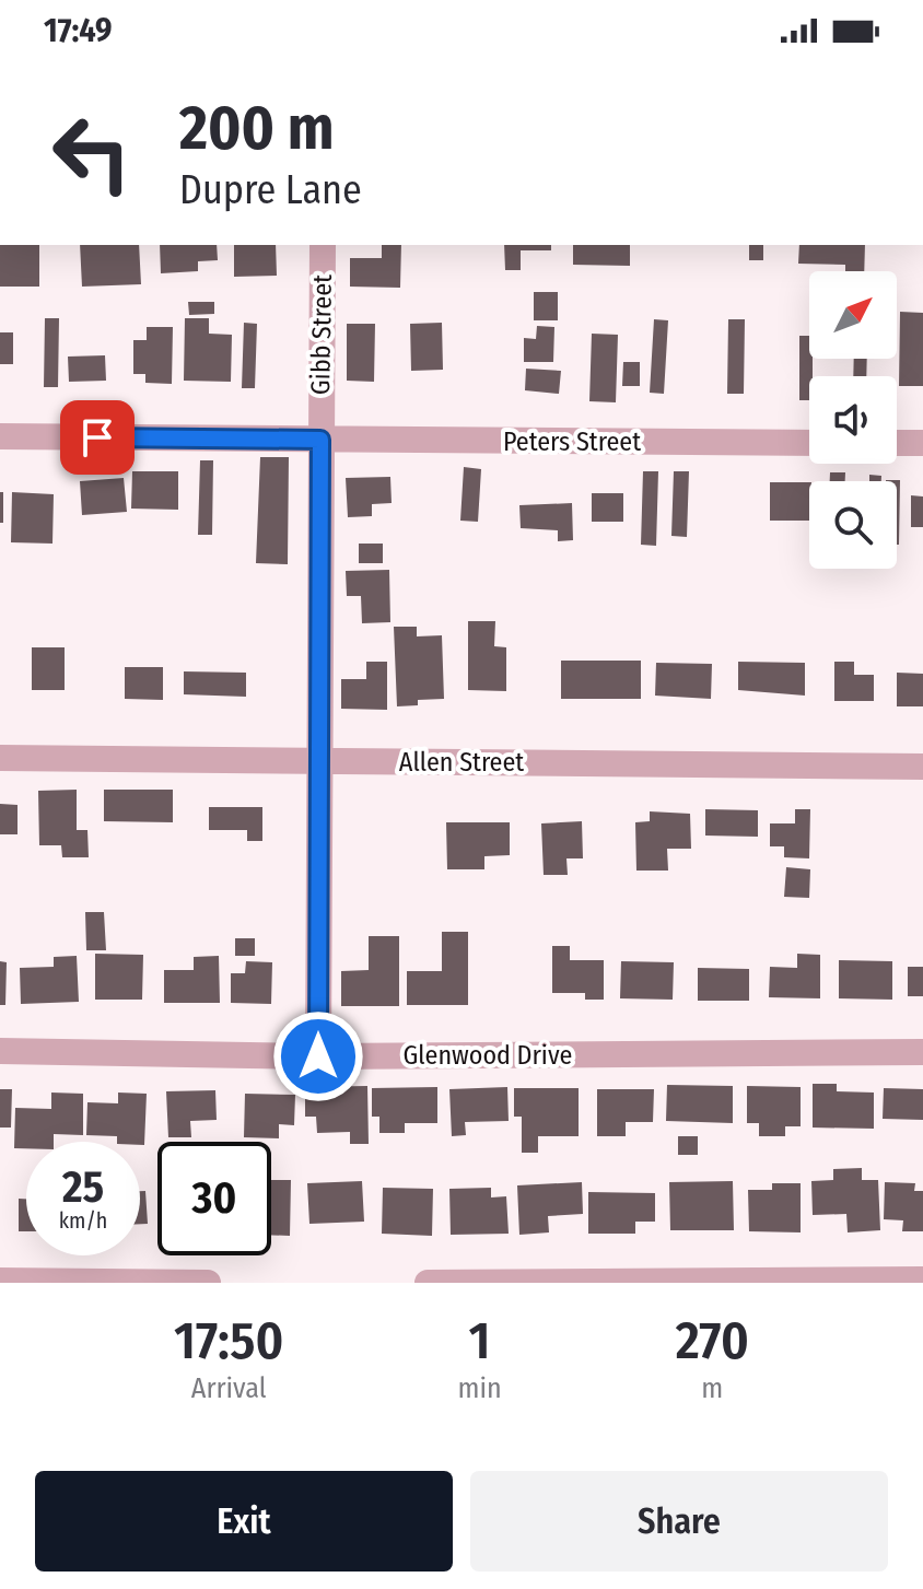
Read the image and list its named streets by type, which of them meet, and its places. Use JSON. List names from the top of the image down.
{
  "streets": {
    "street": [
      "Gibb Street",
      "Peters Street",
      "Allen Street",
      "Glenwood Drive"
    ]
  },
  "crossings": [
    ["Gibb Street", "Peters Street"],
    ["Gibb Street", "Allen Street"],
    ["Gibb Street", "Glenwood Drive"]
  ],
  "north": "top right",
  "page": {
    "status": "17:49",
    "turn": ["200 m", "Dupre Lane"],
    "speed": "25 km/h",
    "limit": "30",
    "eta": [
      "17:50",
      "Arrival",
      "1",
      "min",
      "270",
      "m"
    ],
    "buttons": ["Exit", "Share"]
  }
}
